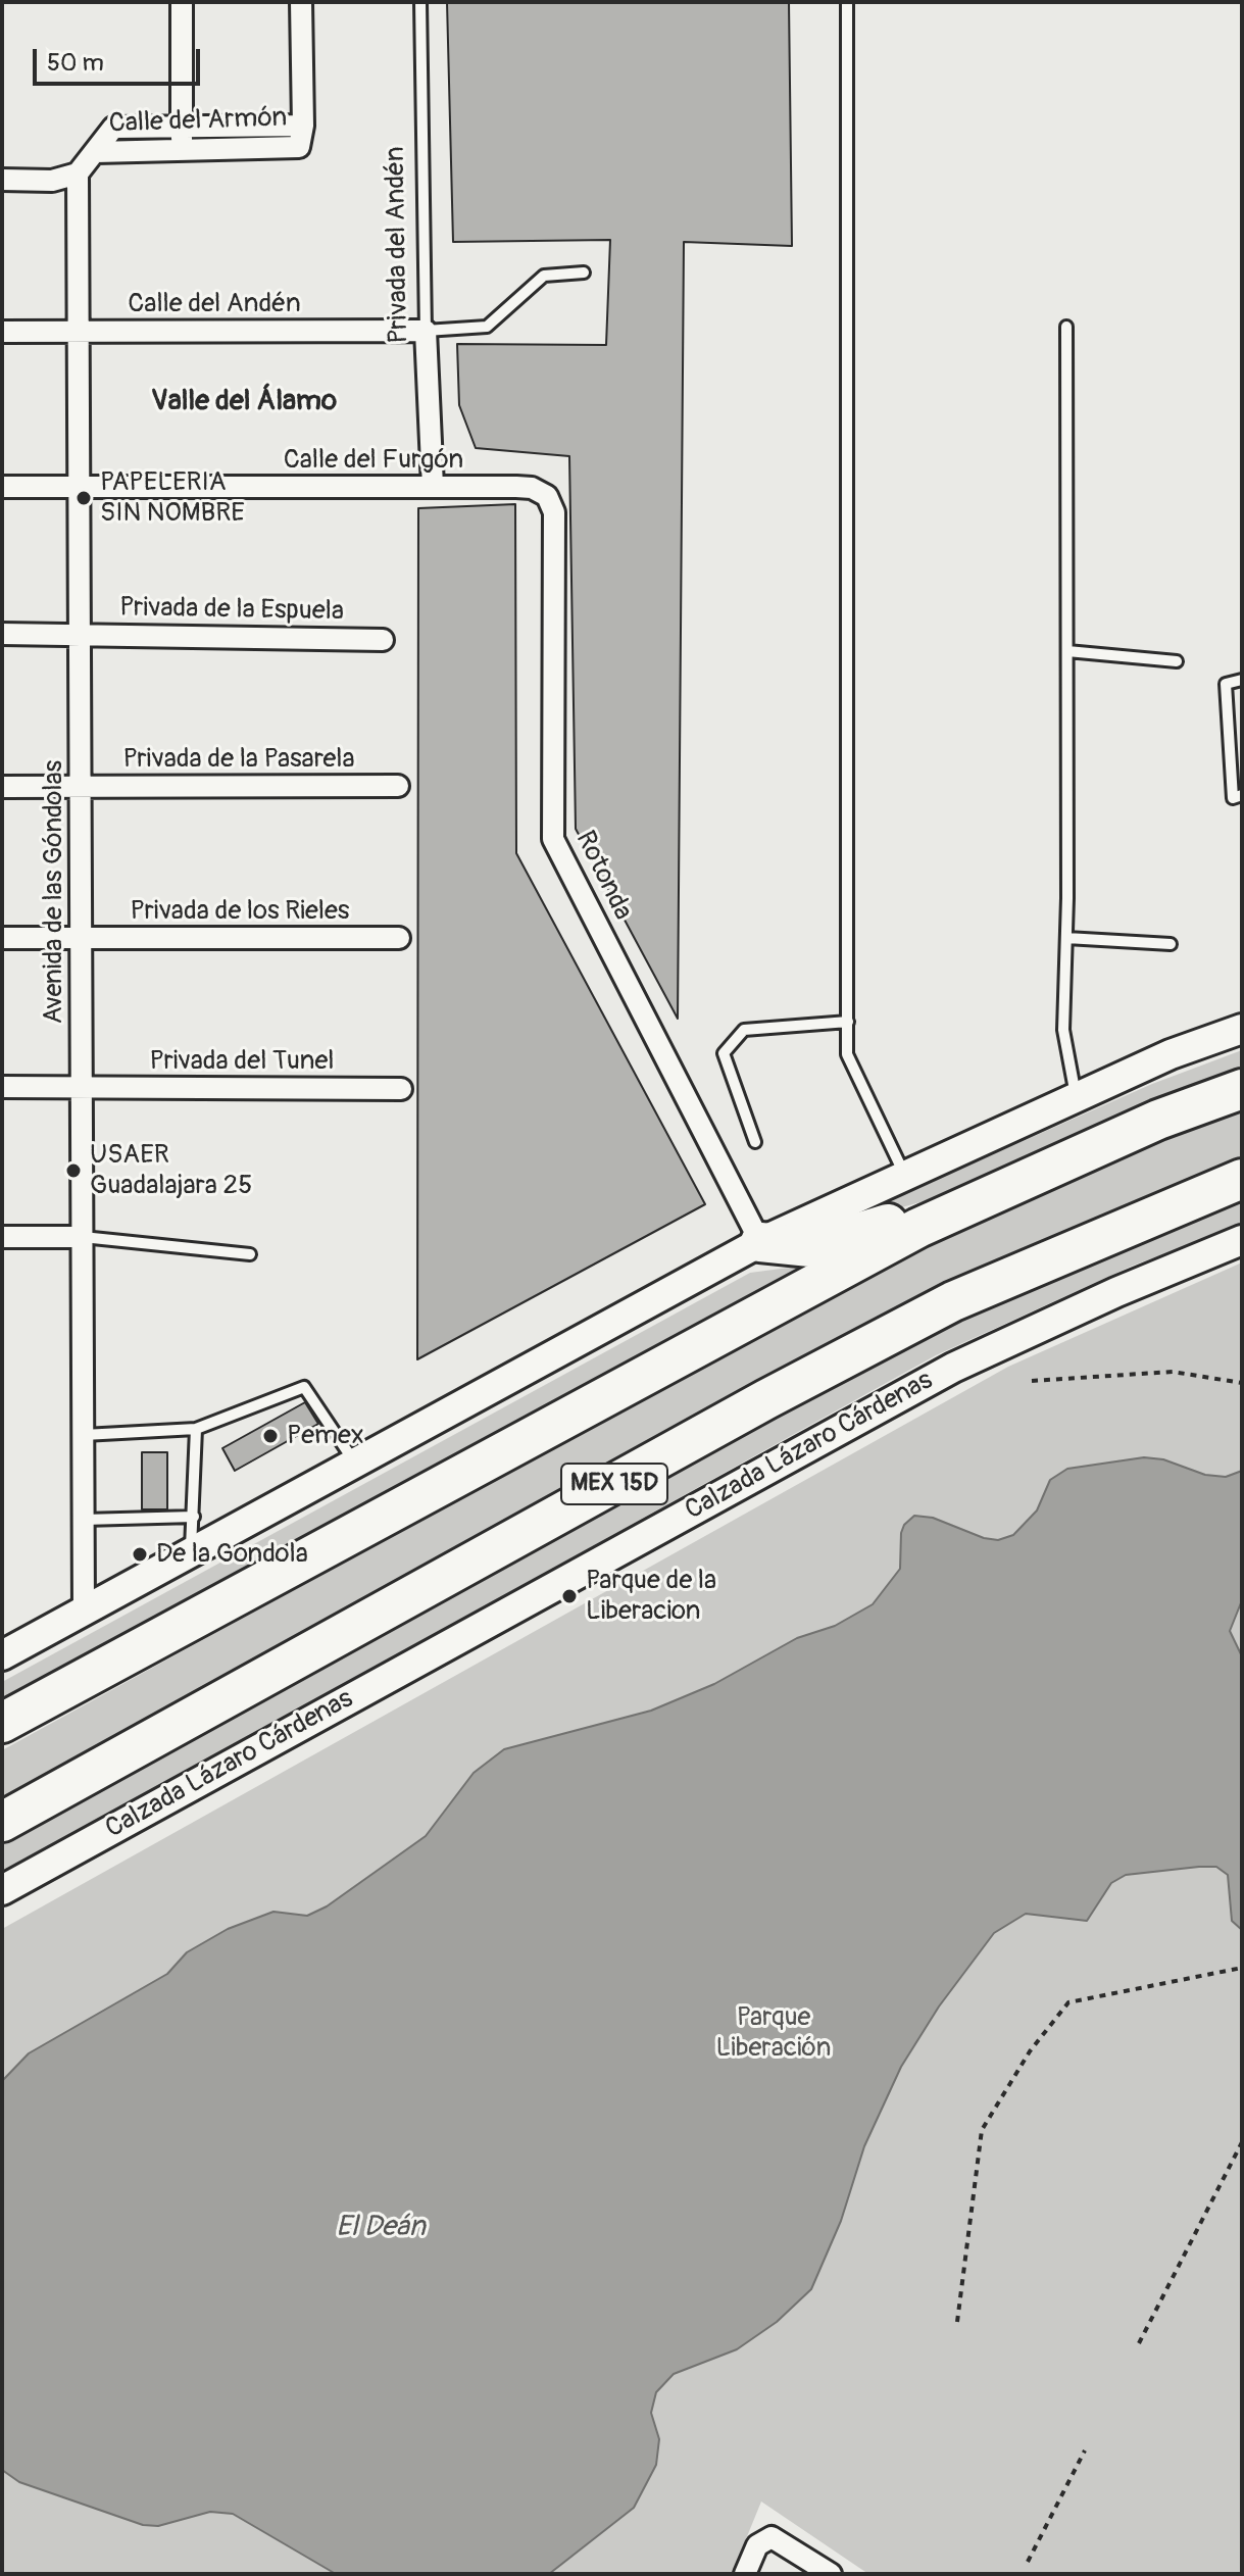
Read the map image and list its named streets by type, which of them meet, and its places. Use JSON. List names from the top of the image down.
{
  "streets": {
    "highway": ["MEX 15D"],
    "main road": ["Calzada Lázaro Cárdenas"],
    "street": [
      "Calle del Armón",
      "Privada del Andén",
      "Calle del Andén",
      "Calle del Furgón",
      "Privada de la Espuela",
      "Privada de la Pasarela",
      "Rotonda",
      "Avenida de las Góndolas",
      "Privada de los Rieles",
      "Privada del Tunel"
    ]
  },
  "crossings": [
    ["Calle del Armón", "Avenida de las Góndolas"],
    ["Privada del Andén", "Calle del Andén"],
    ["Privada del Andén", "Calle del Furgón"],
    ["Calle del Andén", "Avenida de las Góndolas"],
    ["Calle del Furgón", "Rotonda"],
    ["Calle del Furgón", "Avenida de las Góndolas"],
    ["Privada de la Espuela", "Avenida de las Góndolas"],
    ["Privada de la Pasarela", "Avenida de las Góndolas"],
    ["Avenida de las Góndolas", "Privada de los Rieles"],
    ["Avenida de las Góndolas", "Privada del Tunel"]
  ],
  "districts": ["Valle del Álamo"],
  "water": ["El Deán"],
  "parks": ["Parque Liberación"],
  "places": [
    "PAPELERIA SIN NOMBRE",
    "USAER Guadalajara 25",
    "Pemex",
    "De la Gondola",
    "Parque de la Liberacion"
  ],
  "scale_bar": "50 m"
}
